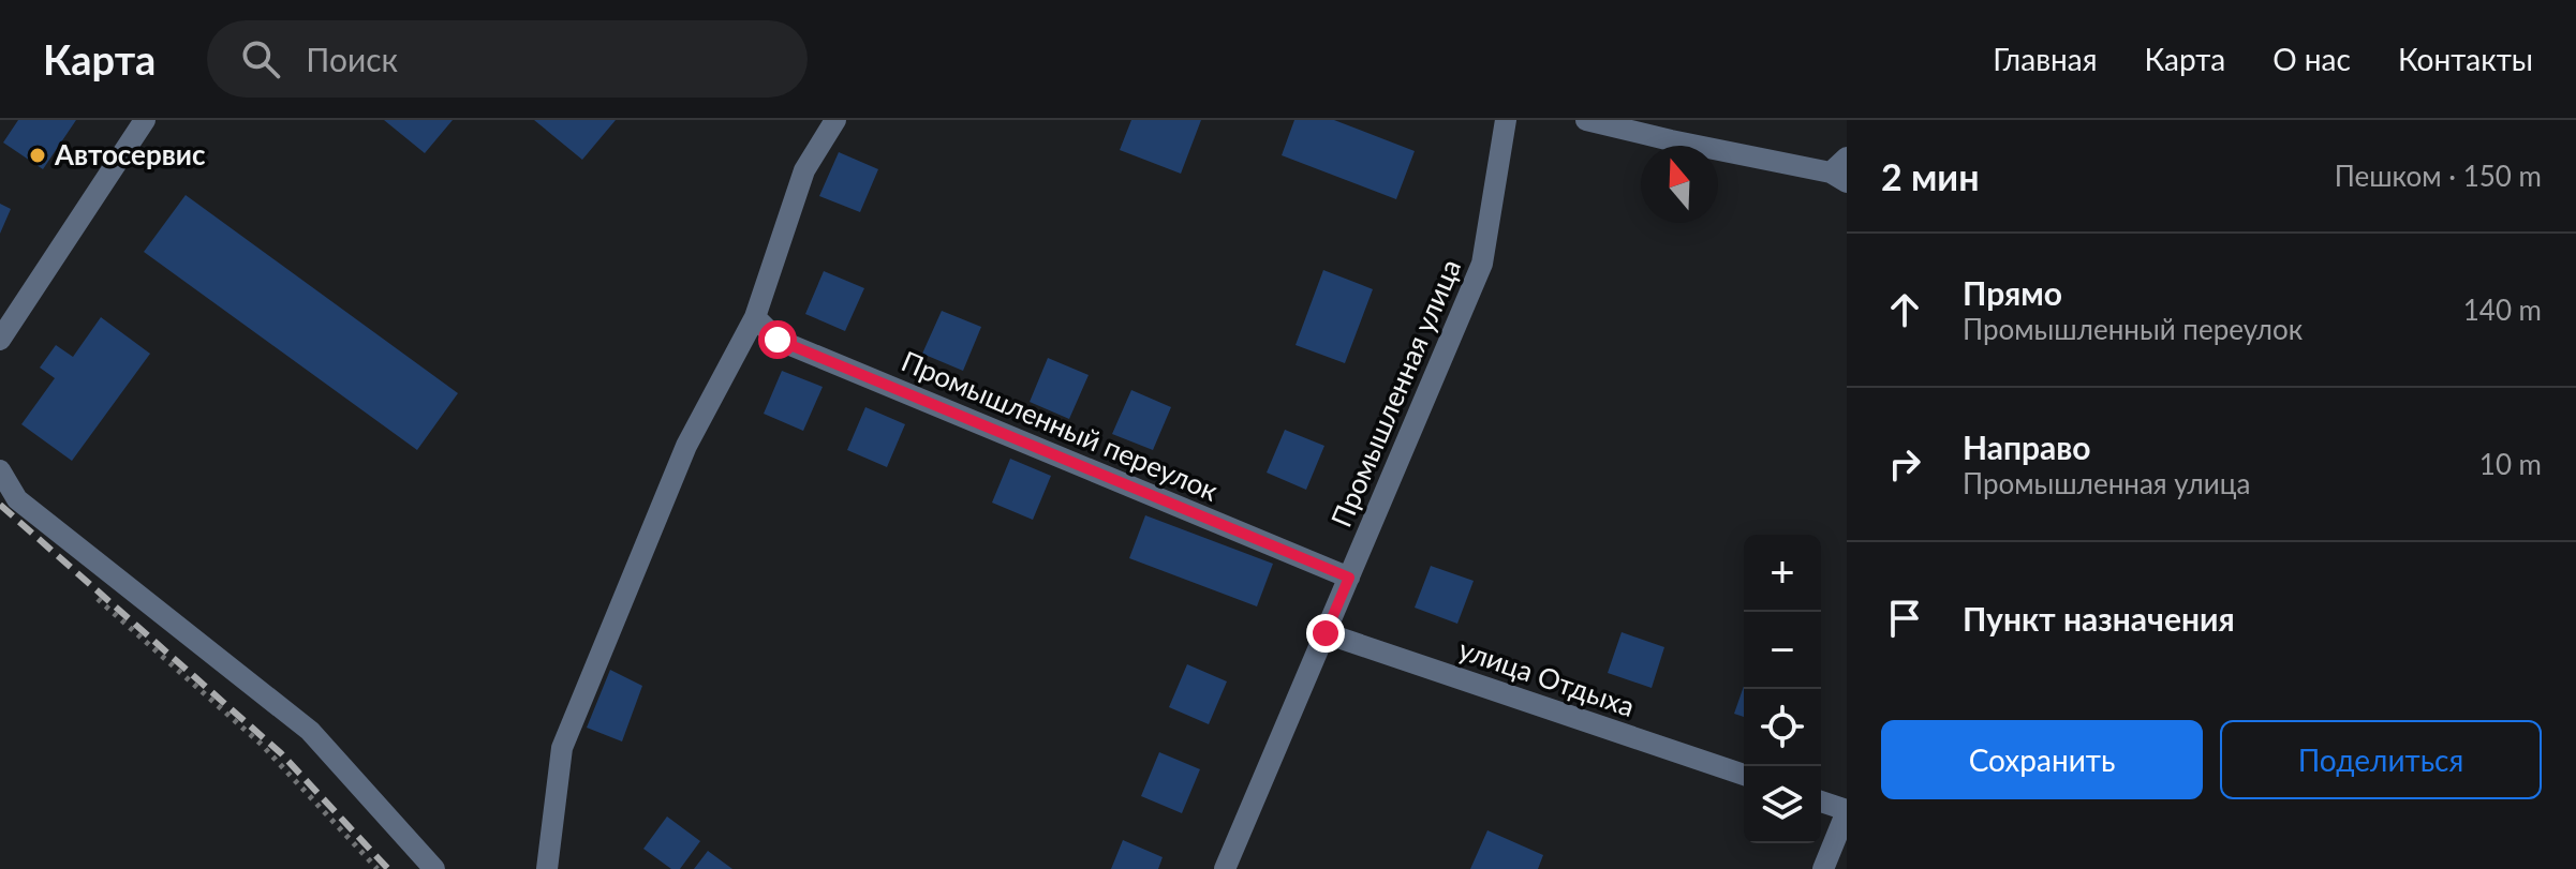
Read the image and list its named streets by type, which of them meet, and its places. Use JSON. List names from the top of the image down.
{
  "streets": {
    "street": ["Промышленная улица", "Промышленный переулок", "улица Отдыха"]
  },
  "crossings": [
    ["Промышленная улица", "Промышленный переулок"],
    ["Промышленная улица", "улица Отдыха"]
  ],
  "places": ["Автосервис"],
  "north": "top",
  "page": {
    "header": "Карта",
    "search": "Поиск",
    "nav": [
      "Главная",
      "Карта",
      "О нас",
      "Контакты"
    ],
    "heading": ["2 мин", "Пешком · 150 m"],
    "list": [
      ["Прямо", "Промышленный переулок", "140 m"],
      ["Направо", "Промышленная улица", "10 m"],
      "Пункт назначения"
    ],
    "map_buttons": ["+", "−"],
    "buttons": ["Сохранить", "Поделиться"]
  }
}
